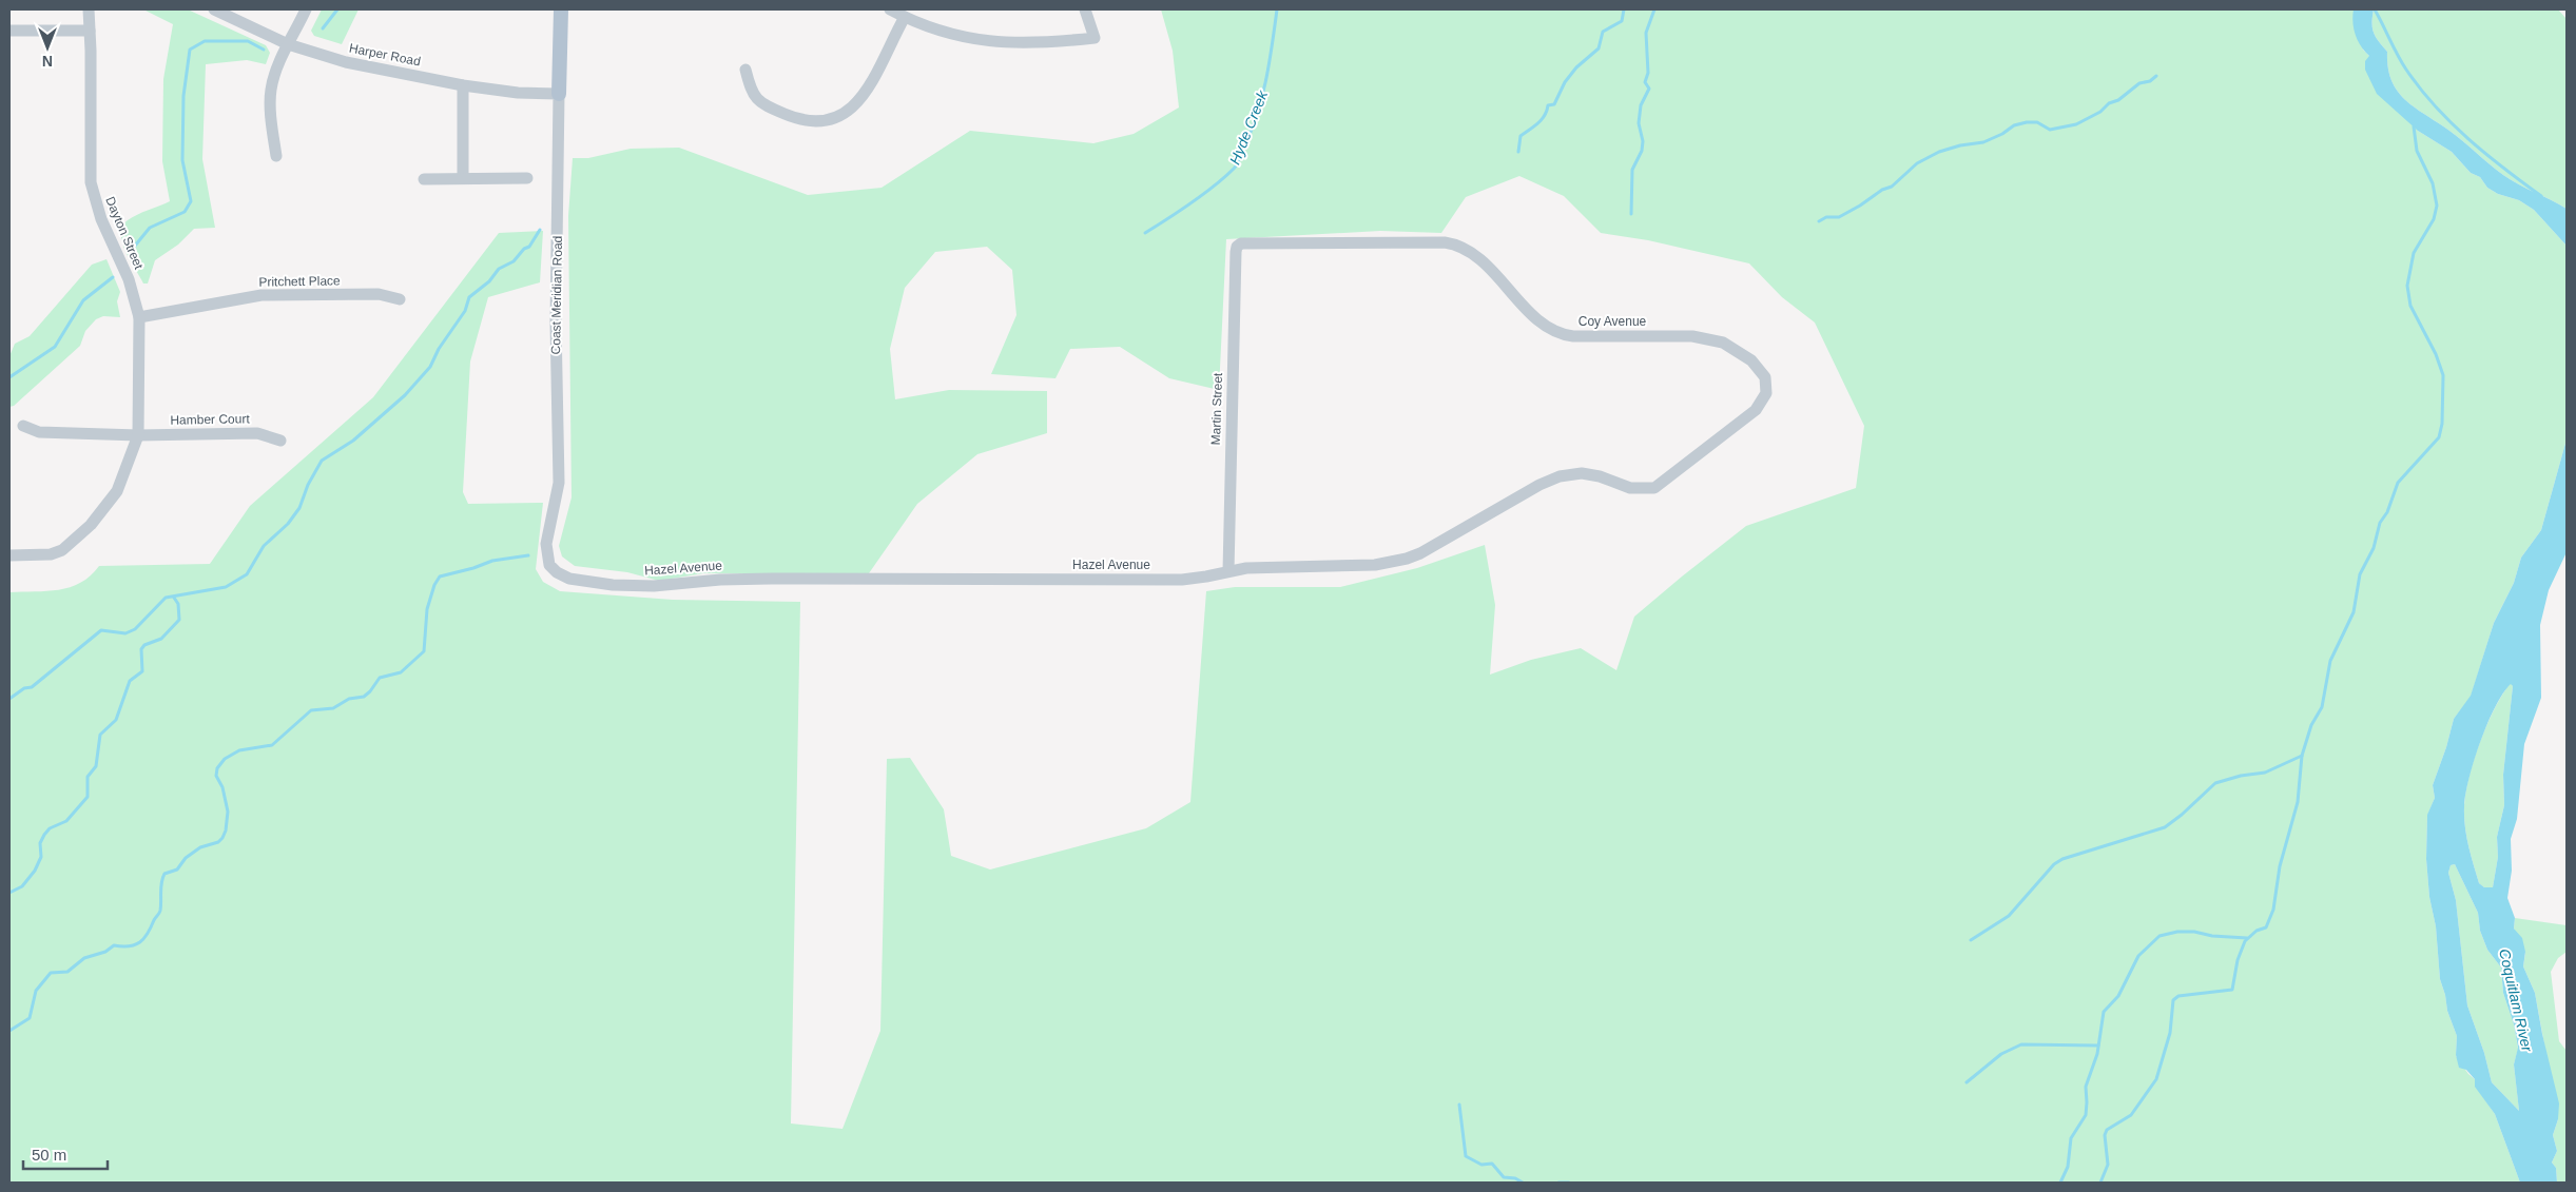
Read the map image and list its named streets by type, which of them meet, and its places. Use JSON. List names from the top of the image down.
{
  "streets": {
    "main road": ["Coast Meridian Road"],
    "street": [
      "Harper Road",
      "Dayton Street",
      "Pritchett Place",
      "Coy Avenue",
      "Martin Street",
      "Hamber Court",
      "Hazel Avenue"
    ]
  },
  "crossings": [
    ["Harper Road", "Coast Meridian Road"],
    ["Dayton Street", "Pritchett Place"],
    ["Dayton Street", "Hamber Court"],
    ["Coast Meridian Road", "Hazel Avenue"],
    ["Coy Avenue", "Martin Street"],
    ["Coy Avenue", "Hazel Avenue"],
    ["Martin Street", "Hazel Avenue"]
  ],
  "water": ["Hyde Creek", "Coquitlam River"],
  "scale_bar": "50 m",
  "north": "bottom"
}
